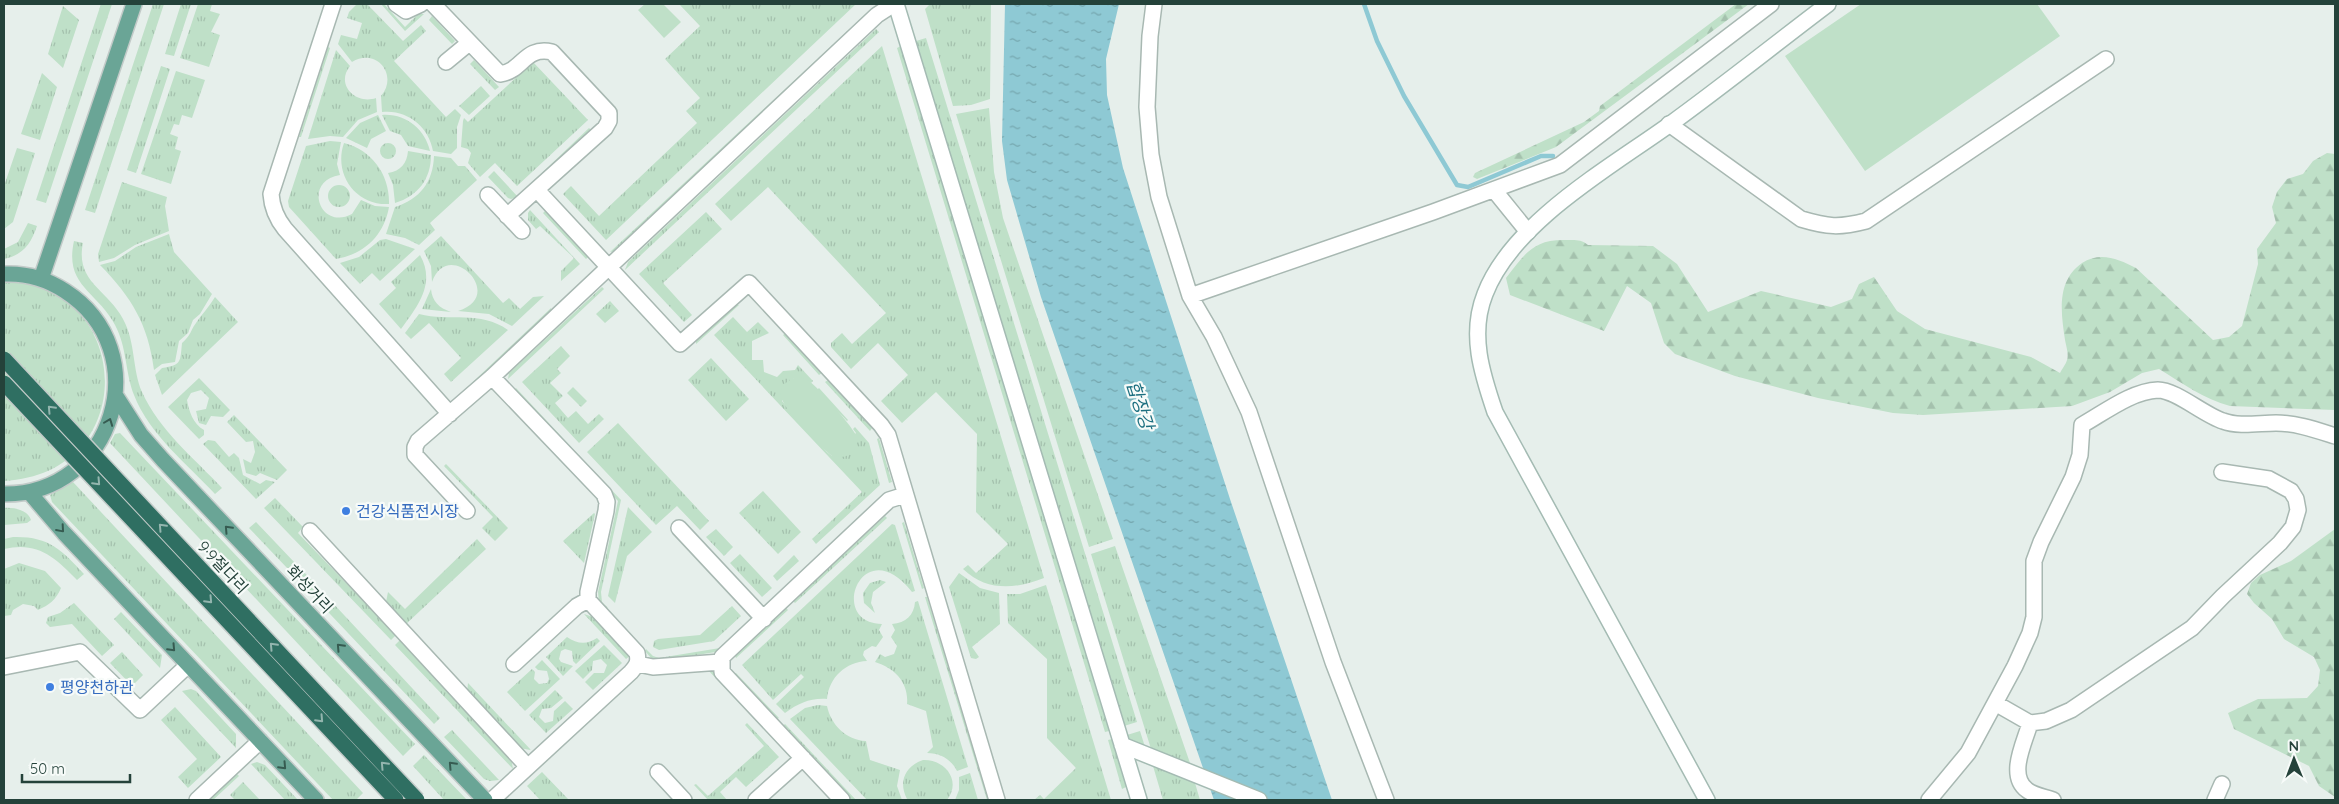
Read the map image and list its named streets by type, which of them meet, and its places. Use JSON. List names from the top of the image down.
{
  "streets": {
    "highway": ["9·9절다리"],
    "main road": ["화성거리"]
  },
  "water": ["합장강"],
  "places": ["건강식품전시장", "평양천하관"],
  "scale_bar": "50 m",
  "north": "top"
}
